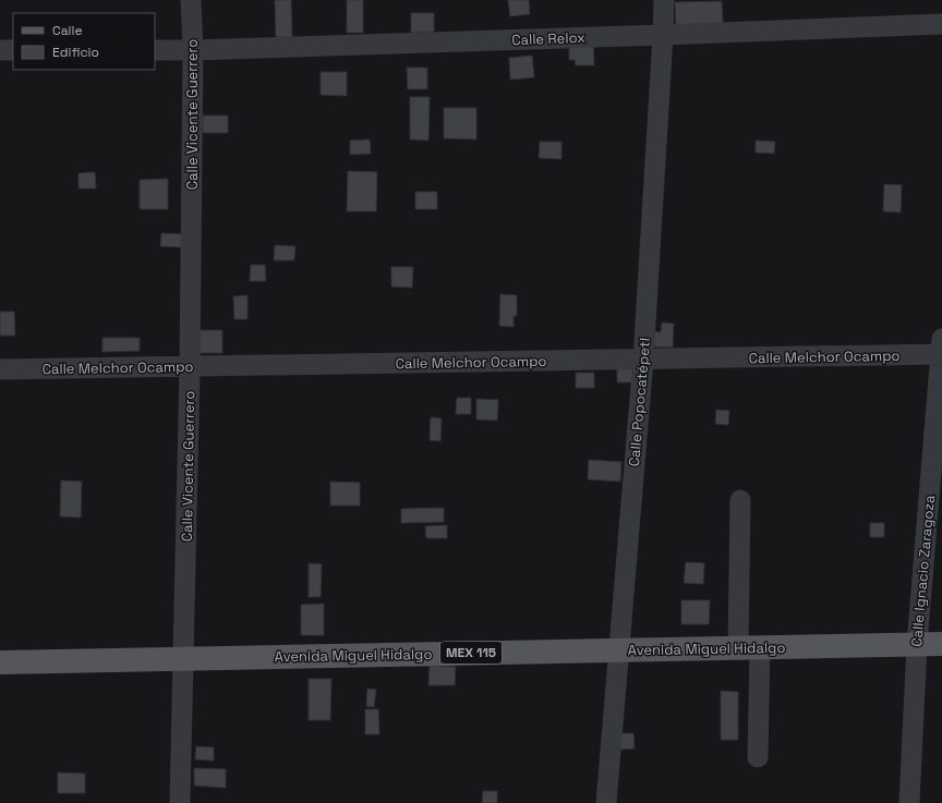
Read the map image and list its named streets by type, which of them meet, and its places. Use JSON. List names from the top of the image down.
{
  "streets": {
    "main road": ["Avenida Miguel Hidalgo", "MEX 115"],
    "street": [
      "Calle Relox",
      "Calle Vicente Guerrero",
      "Calle Melchor Ocampo",
      "Calle Popocatépetl",
      "Calle Ignacio Zaragoza"
    ]
  },
  "crossings": [
    ["Calle Relox", "Calle Vicente Guerrero"],
    ["Calle Relox", "Calle Popocatépetl"],
    ["Calle Vicente Guerrero", "Calle Melchor Ocampo"],
    ["Calle Vicente Guerrero", "Avenida Miguel Hidalgo"],
    ["Calle Melchor Ocampo", "Calle Popocatépetl"],
    ["Calle Melchor Ocampo", "Calle Ignacio Zaragoza"],
    ["Calle Popocatépetl", "Avenida Miguel Hidalgo"],
    ["Calle Ignacio Zaragoza", "Avenida Miguel Hidalgo"]
  ],
  "legend": ["Calle", "Edificio"]
}
